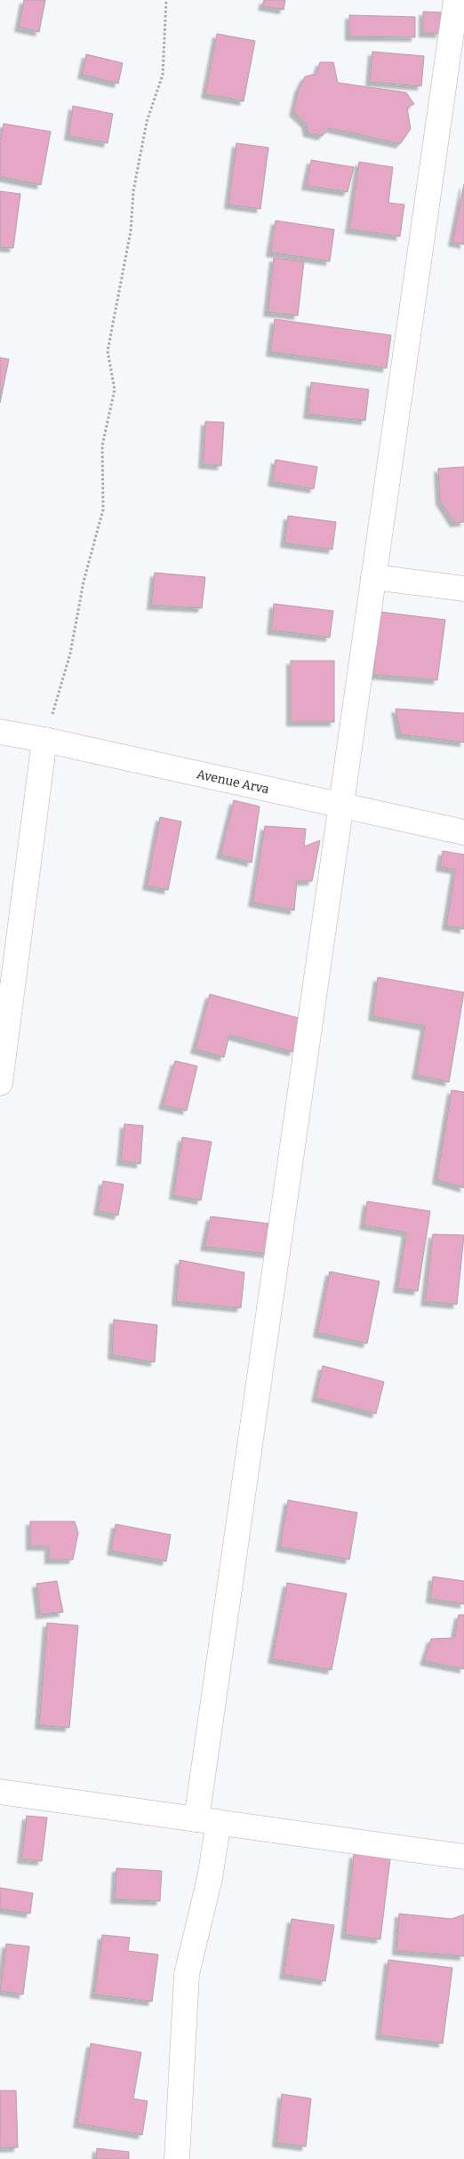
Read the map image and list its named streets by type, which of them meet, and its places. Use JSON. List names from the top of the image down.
{
  "streets": {
    "street": ["Avenue Arva"]
  }
}
